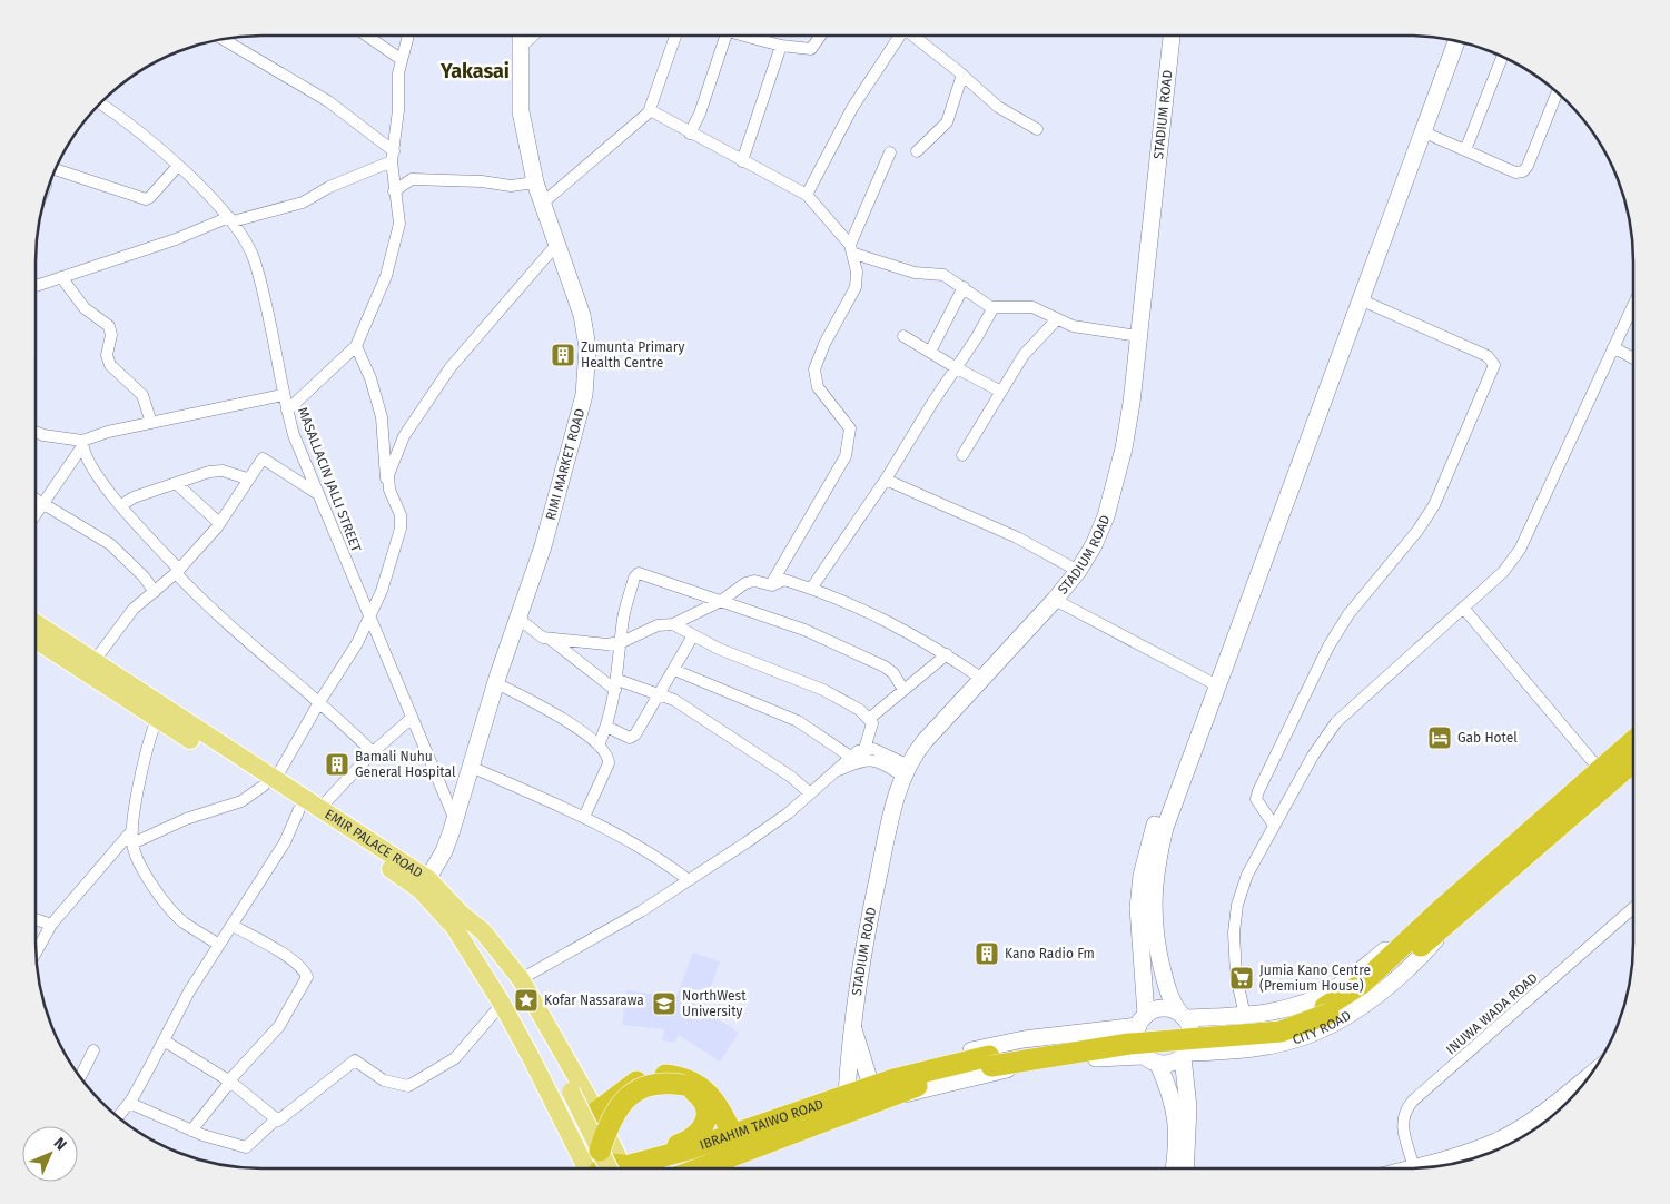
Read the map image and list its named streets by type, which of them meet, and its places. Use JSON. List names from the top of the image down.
{
  "streets": {
    "highway": ["CITY ROAD", "IBRAHIM TAIWO ROAD"],
    "main road": ["STADIUM ROAD", "RIMI MARKET ROAD", "EMIR PALACE ROAD"],
    "street": ["MASALLACIN JALLI STREET", "INUWA WADA ROAD"]
  },
  "crossings": [
    ["STADIUM ROAD", "IBRAHIM TAIWO ROAD"],
    ["RIMI MARKET ROAD", "MASALLACIN JALLI STREET"],
    ["RIMI MARKET ROAD", "EMIR PALACE ROAD"],
    ["CITY ROAD", "IBRAHIM TAIWO ROAD"]
  ],
  "districts": ["Yakasai"],
  "places": {
    "building": ["Zumunta Primary Health Centre", "Bamali Nuhu General Hospital", "Kano Radio Fm"],
    "hotel": ["Gab Hotel"],
    "supermarket": ["Jumia Kano Centre (Premium House)"],
    "place": ["Kofar Nassarawa"],
    "school or university": ["NorthWest University"]
  },
  "north": "top right"
}
